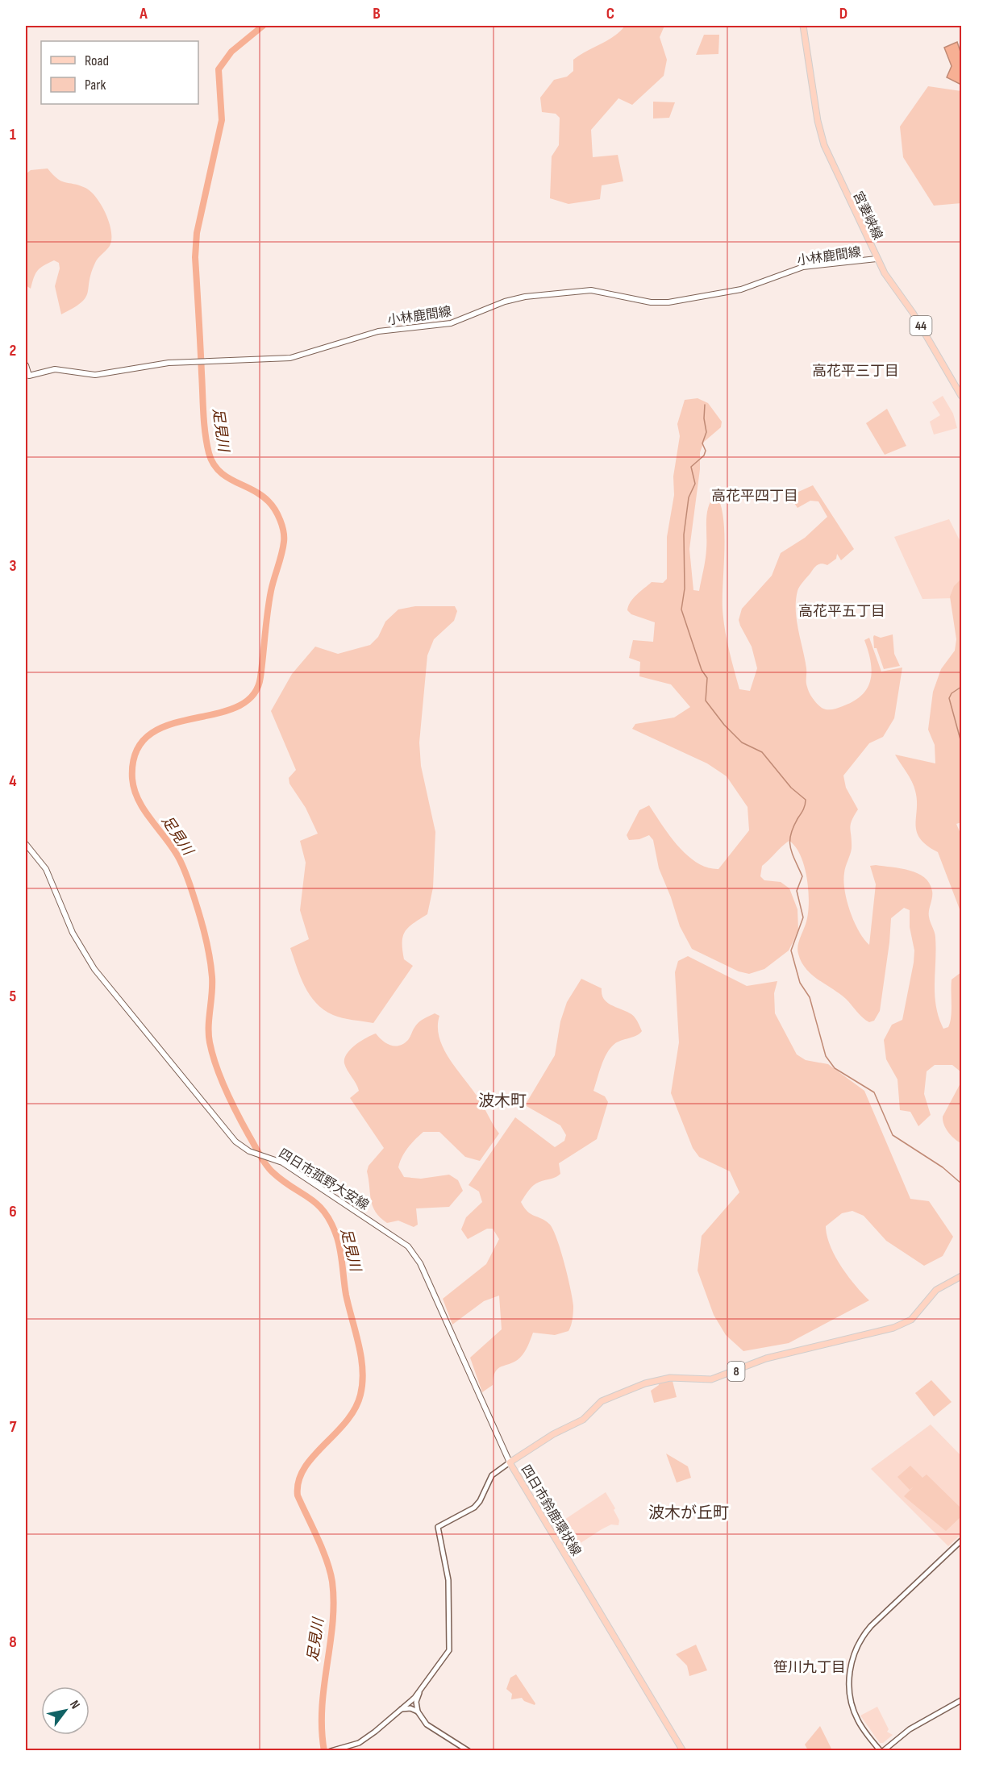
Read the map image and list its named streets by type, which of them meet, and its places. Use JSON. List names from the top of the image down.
{
  "streets": {
    "main road": [
      "宮妻峡線",
      "小林鹿間線",
      "44",
      "四日市菰野大安線",
      "8",
      "四日市鈴鹿環状線"
    ]
  },
  "crossings": [
    ["宮妻峡線", "小林鹿間線"],
    ["四日市菰野大安線", "四日市鈴鹿環状線"]
  ],
  "districts": [
    "高花平三丁目",
    "高花平四丁目",
    "高花平五丁目",
    "波木町",
    "波木が丘町",
    "笹川九丁目"
  ],
  "water": ["足見川"],
  "legend": ["Road", "Park"],
  "north": "top right",
  "grid": {
    "columns": [
      "A",
      "B",
      "C",
      "D"
    ],
    "rows": [
      "1",
      "2",
      "3",
      "4",
      "5",
      "6",
      "7",
      "8"
    ]
  }
}
